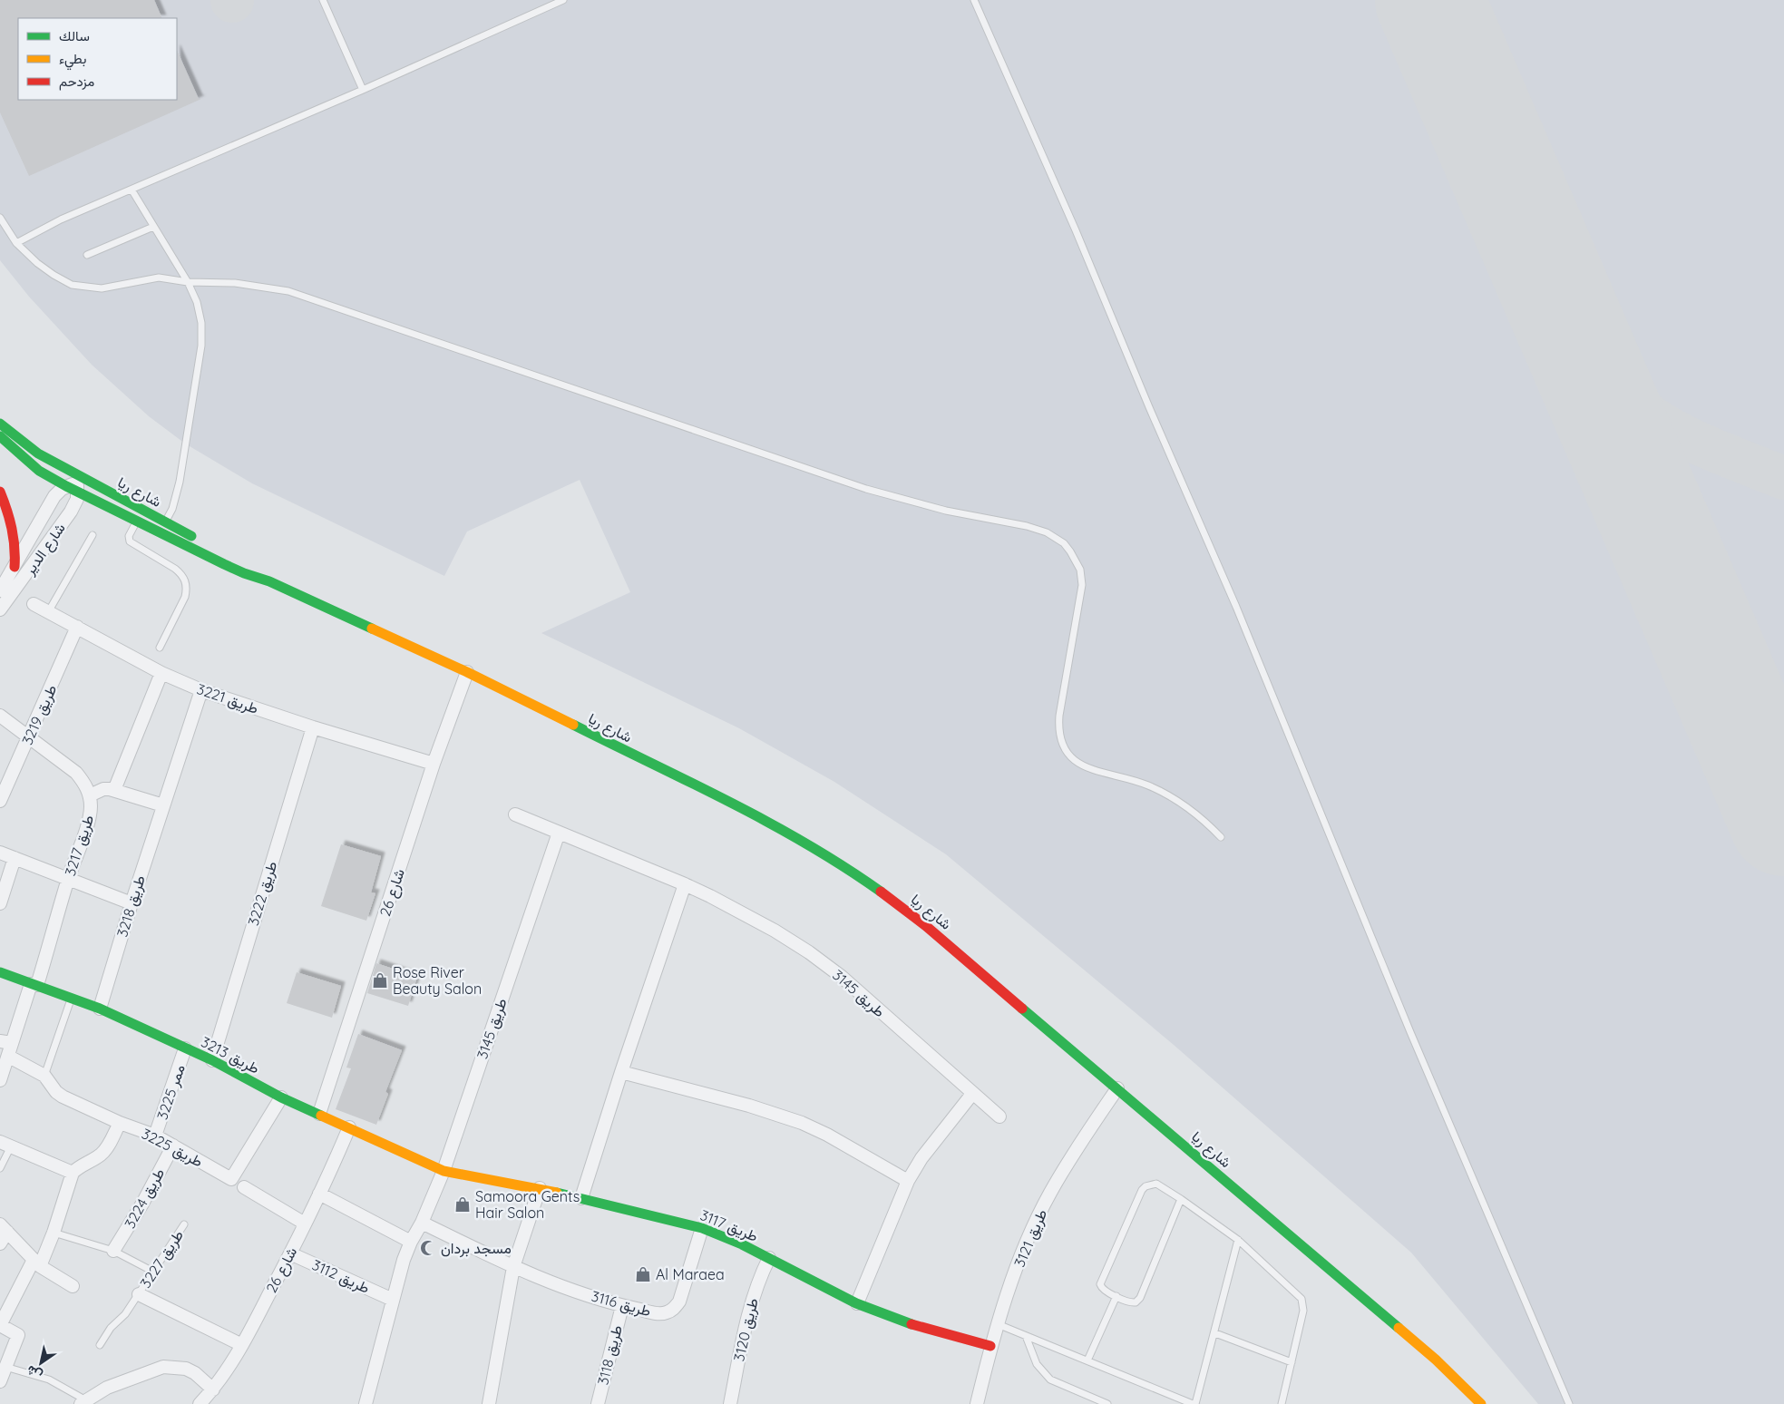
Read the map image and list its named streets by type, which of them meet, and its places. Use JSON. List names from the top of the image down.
{
  "streets": {
    "main road": ["شارع ريا", "طريق 3213", "طريق 3117"],
    "street": [
      "شارع الدير",
      "طريق 3221",
      "طريق 3219",
      "طريق 3217",
      "شارع 26",
      "طريق 3222",
      "طريق 3218",
      "طريق 3145",
      "ممر 3225",
      "طريق 3225",
      "طريق 3224",
      "طريق 3121",
      "طريق 3227",
      "طريق 3112",
      "طريق 3116",
      "طريق 3120",
      "طريق 3118"
    ]
  },
  "crossings": [
    ["شارع ريا", "شارع الدير"],
    ["شارع ريا", "شارع 26"],
    ["شارع ريا", "طريق 3121"],
    ["طريق 3221", "طريق 3219"],
    ["طريق 3221", "شارع 26"],
    ["طريق 3221", "طريق 3222"],
    ["طريق 3221", "طريق 3218"],
    ["طريق 3219", "طريق 3217"],
    ["طريق 3217", "طريق 3213"],
    ["طريق 3217", "طريق 3225"],
    ["شارع 26", "طريق 3213"],
    ["شارع 26", "طريق 3227"],
    ["شارع 26", "طريق 3112"],
    ["طريق 3222", "طريق 3213"],
    ["طريق 3218", "طريق 3213"],
    ["طريق 3145", "طريق 3213"],
    ["طريق 3145", "طريق 3117"],
    ["طريق 3145", "طريق 3116"],
    ["طريق 3213", "ممر 3225"],
    ["طريق 3213", "طريق 3225"],
    ["طريق 3213", "طريق 3117"],
    ["ممر 3225", "طريق 3225"],
    ["طريق 3225", "طريق 3224"],
    ["طريق 3117", "طريق 3121"],
    ["طريق 3117", "طريق 3116"],
    ["طريق 3117", "طريق 3120"],
    ["طريق 3116", "طريق 3118"]
  ],
  "places": {
    "shop": ["Rose River Beauty Salon", "Samoora Gents Hair Salon", "Al Maraea"],
    "mosque": ["مسجد بردان"]
  },
  "legend": ["سالك", "بطيء", "مزدحم"],
  "north": "bottom left"
}
